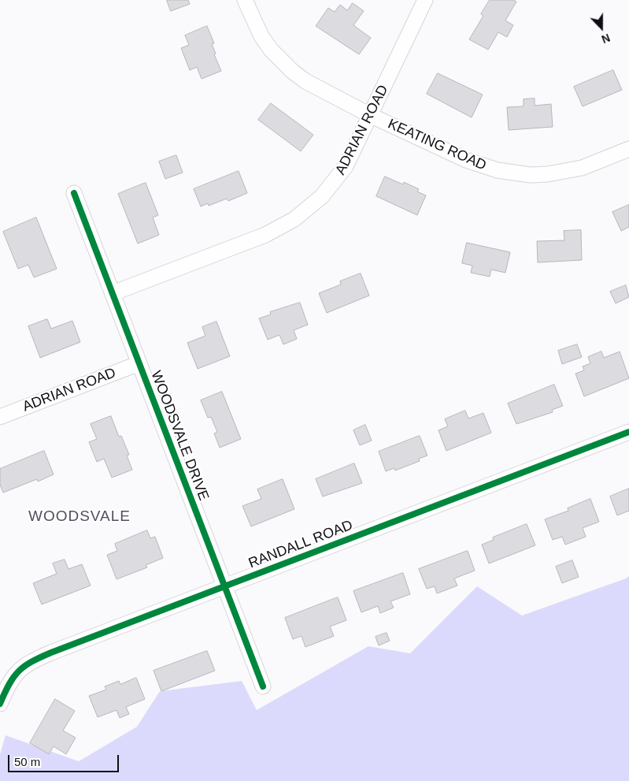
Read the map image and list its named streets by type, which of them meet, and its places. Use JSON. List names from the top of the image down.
{
  "streets": {
    "street": [
      "ADRIAN ROAD",
      "KEATING ROAD",
      "WOODSVALE DRIVE",
      "RANDALL ROAD"
    ]
  },
  "crossings": [
    ["ADRIAN ROAD", "KEATING ROAD"],
    ["ADRIAN ROAD", "WOODSVALE DRIVE"],
    ["WOODSVALE DRIVE", "RANDALL ROAD"]
  ],
  "districts": ["WOODSVALE"],
  "scale_bar": "50 m",
  "north": "bottom"
}
